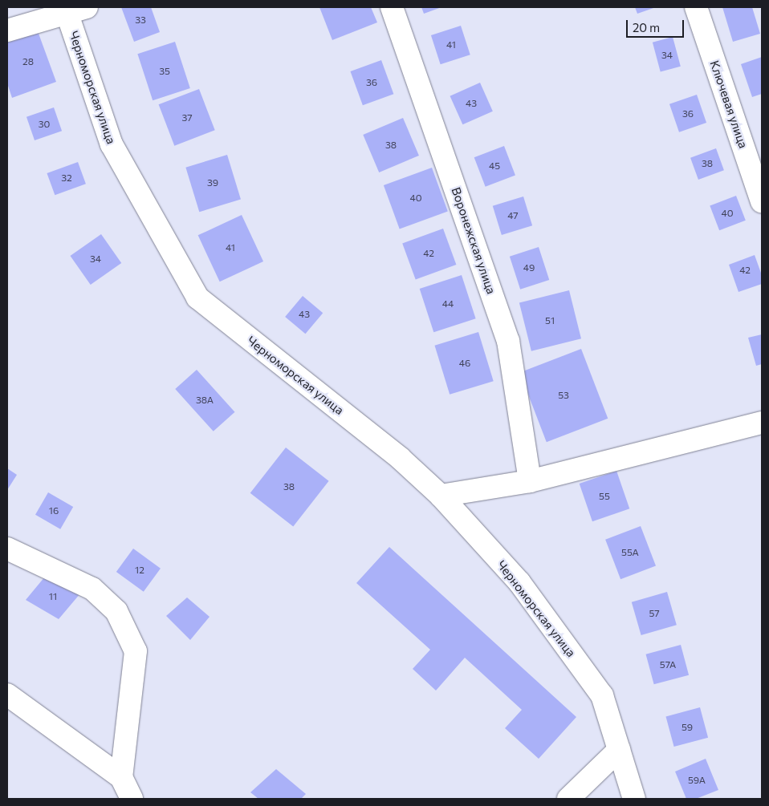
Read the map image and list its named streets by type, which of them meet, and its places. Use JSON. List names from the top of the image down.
{
  "streets": {
    "street": ["Черноморская улица", "Ключевая улица", "Воронежская улица"]
  },
  "house_numbers": [
    "33",
    "41",
    "34",
    "28",
    "35",
    "36",
    "43",
    "36",
    "37",
    "30",
    "38",
    "38",
    "45",
    "32",
    "39",
    "40",
    "40",
    "47",
    "41",
    "42",
    "34",
    "49",
    "42",
    "44",
    "43",
    "51",
    "46",
    "53",
    "38А",
    "38",
    "55",
    "16",
    "55А",
    "12",
    "11",
    "57",
    "57А",
    "59",
    "59А"
  ],
  "scale_bar": "20 m"
}
